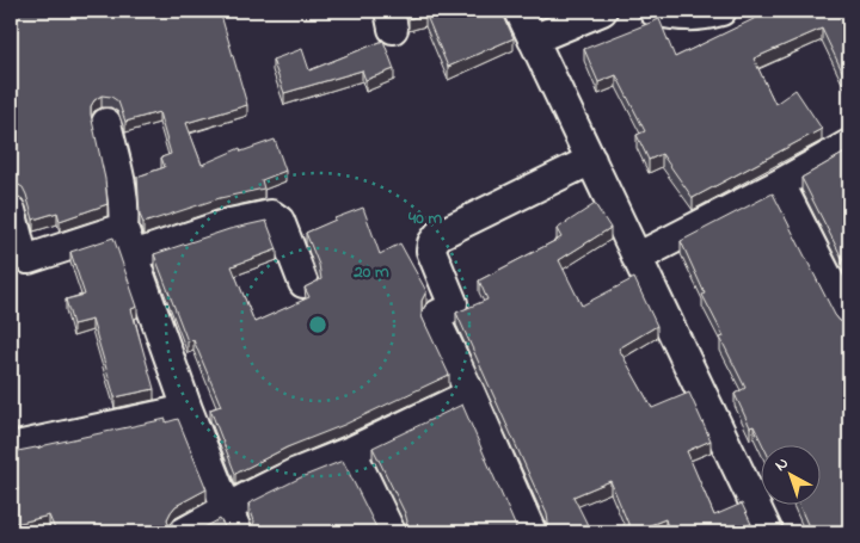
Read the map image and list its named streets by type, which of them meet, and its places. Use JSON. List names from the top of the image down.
{
  "north": "top left",
  "rings": ["40 m", "20 m"]
}
